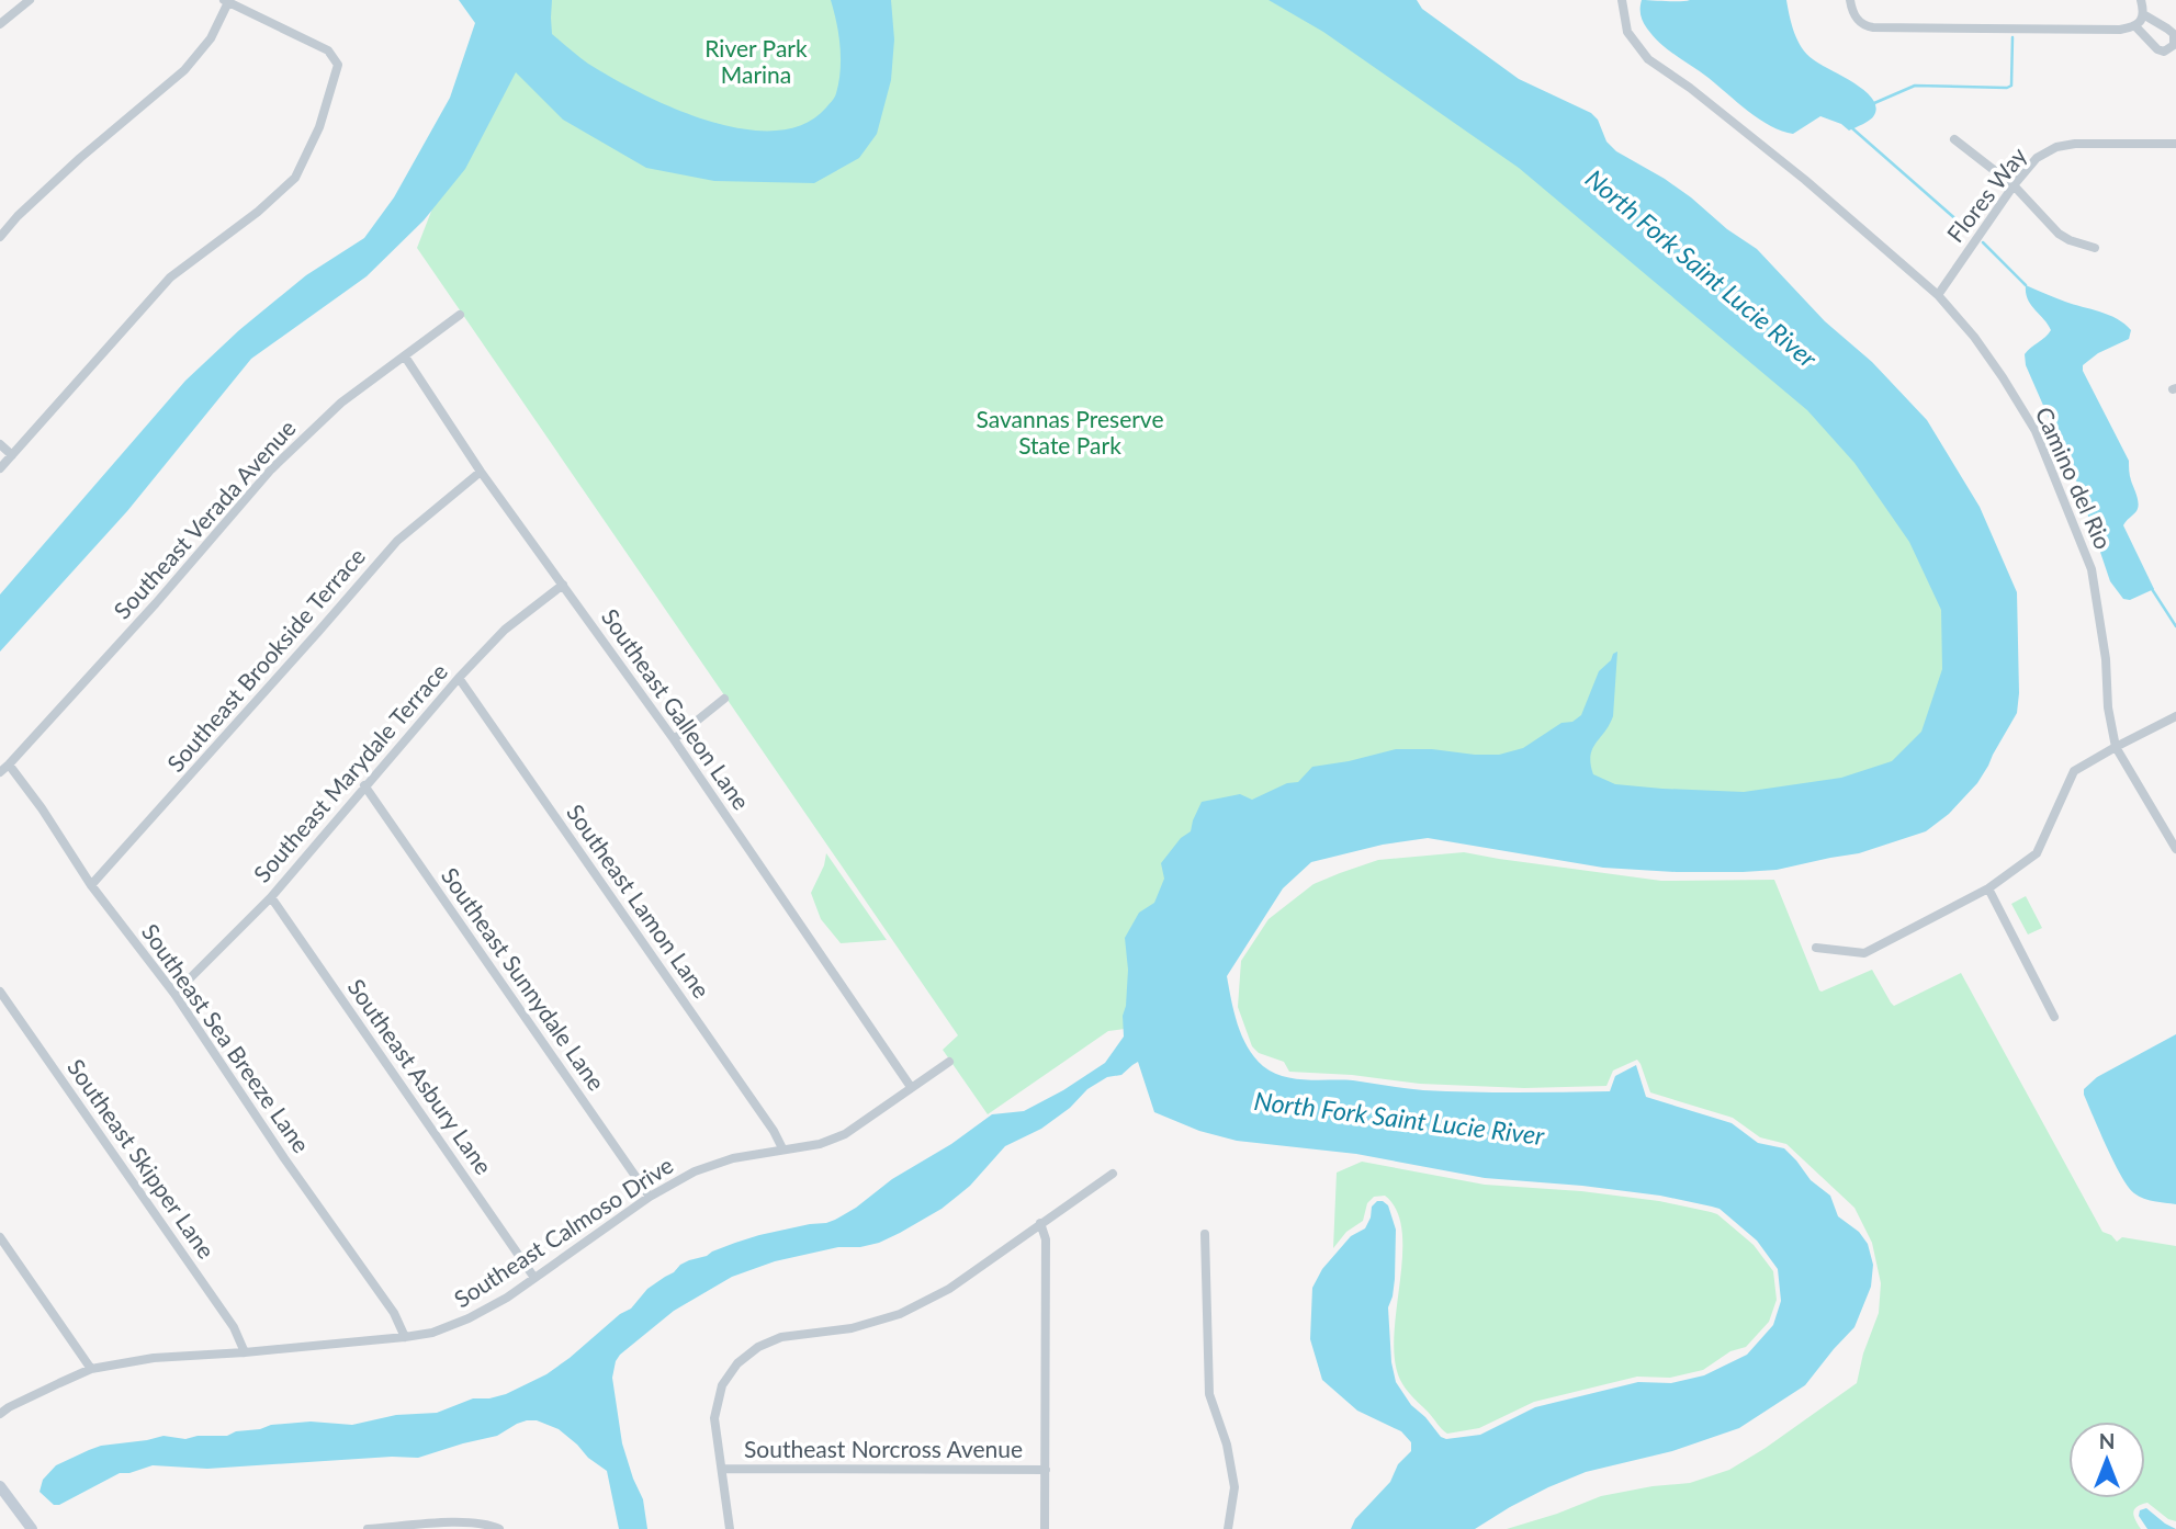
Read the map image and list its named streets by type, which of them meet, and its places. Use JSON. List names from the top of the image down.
{
  "streets": {
    "street": [
      "Flores Way",
      "Camino del Rio",
      "Southeast Verada Avenue",
      "Southeast Brookside Terrace",
      "Southeast Galleon Lane",
      "Southeast Marydale Terrace",
      "Southeast Lamon Lane",
      "Southeast Sunnydale Lane",
      "Southeast Sea Breeze Lane",
      "Southeast Asbury Lane",
      "Southeast Skipper Lane",
      "Southeast Calmoso Drive",
      "Southeast Norcross Avenue"
    ]
  },
  "crossings": [
    ["Flores Way", "Camino del Rio"],
    ["Southeast Verada Avenue", "Southeast Galleon Lane"],
    ["Southeast Verada Avenue", "Southeast Sea Breeze Lane"],
    ["Southeast Brookside Terrace", "Southeast Galleon Lane"],
    ["Southeast Brookside Terrace", "Southeast Sea Breeze Lane"],
    ["Southeast Galleon Lane", "Southeast Marydale Terrace"],
    ["Southeast Galleon Lane", "Southeast Calmoso Drive"],
    ["Southeast Marydale Terrace", "Southeast Lamon Lane"],
    ["Southeast Marydale Terrace", "Southeast Sunnydale Lane"],
    ["Southeast Marydale Terrace", "Southeast Sea Breeze Lane"],
    ["Southeast Marydale Terrace", "Southeast Asbury Lane"],
    ["Southeast Lamon Lane", "Southeast Calmoso Drive"],
    ["Southeast Sunnydale Lane", "Southeast Calmoso Drive"],
    ["Southeast Sea Breeze Lane", "Southeast Calmoso Drive"],
    ["Southeast Asbury Lane", "Southeast Calmoso Drive"],
    ["Southeast Skipper Lane", "Southeast Calmoso Drive"]
  ],
  "water": ["North Fork Saint Lucie River"],
  "parks": ["River Park Marina", "Savannas Preserve State Park"],
  "north": "top"
}
